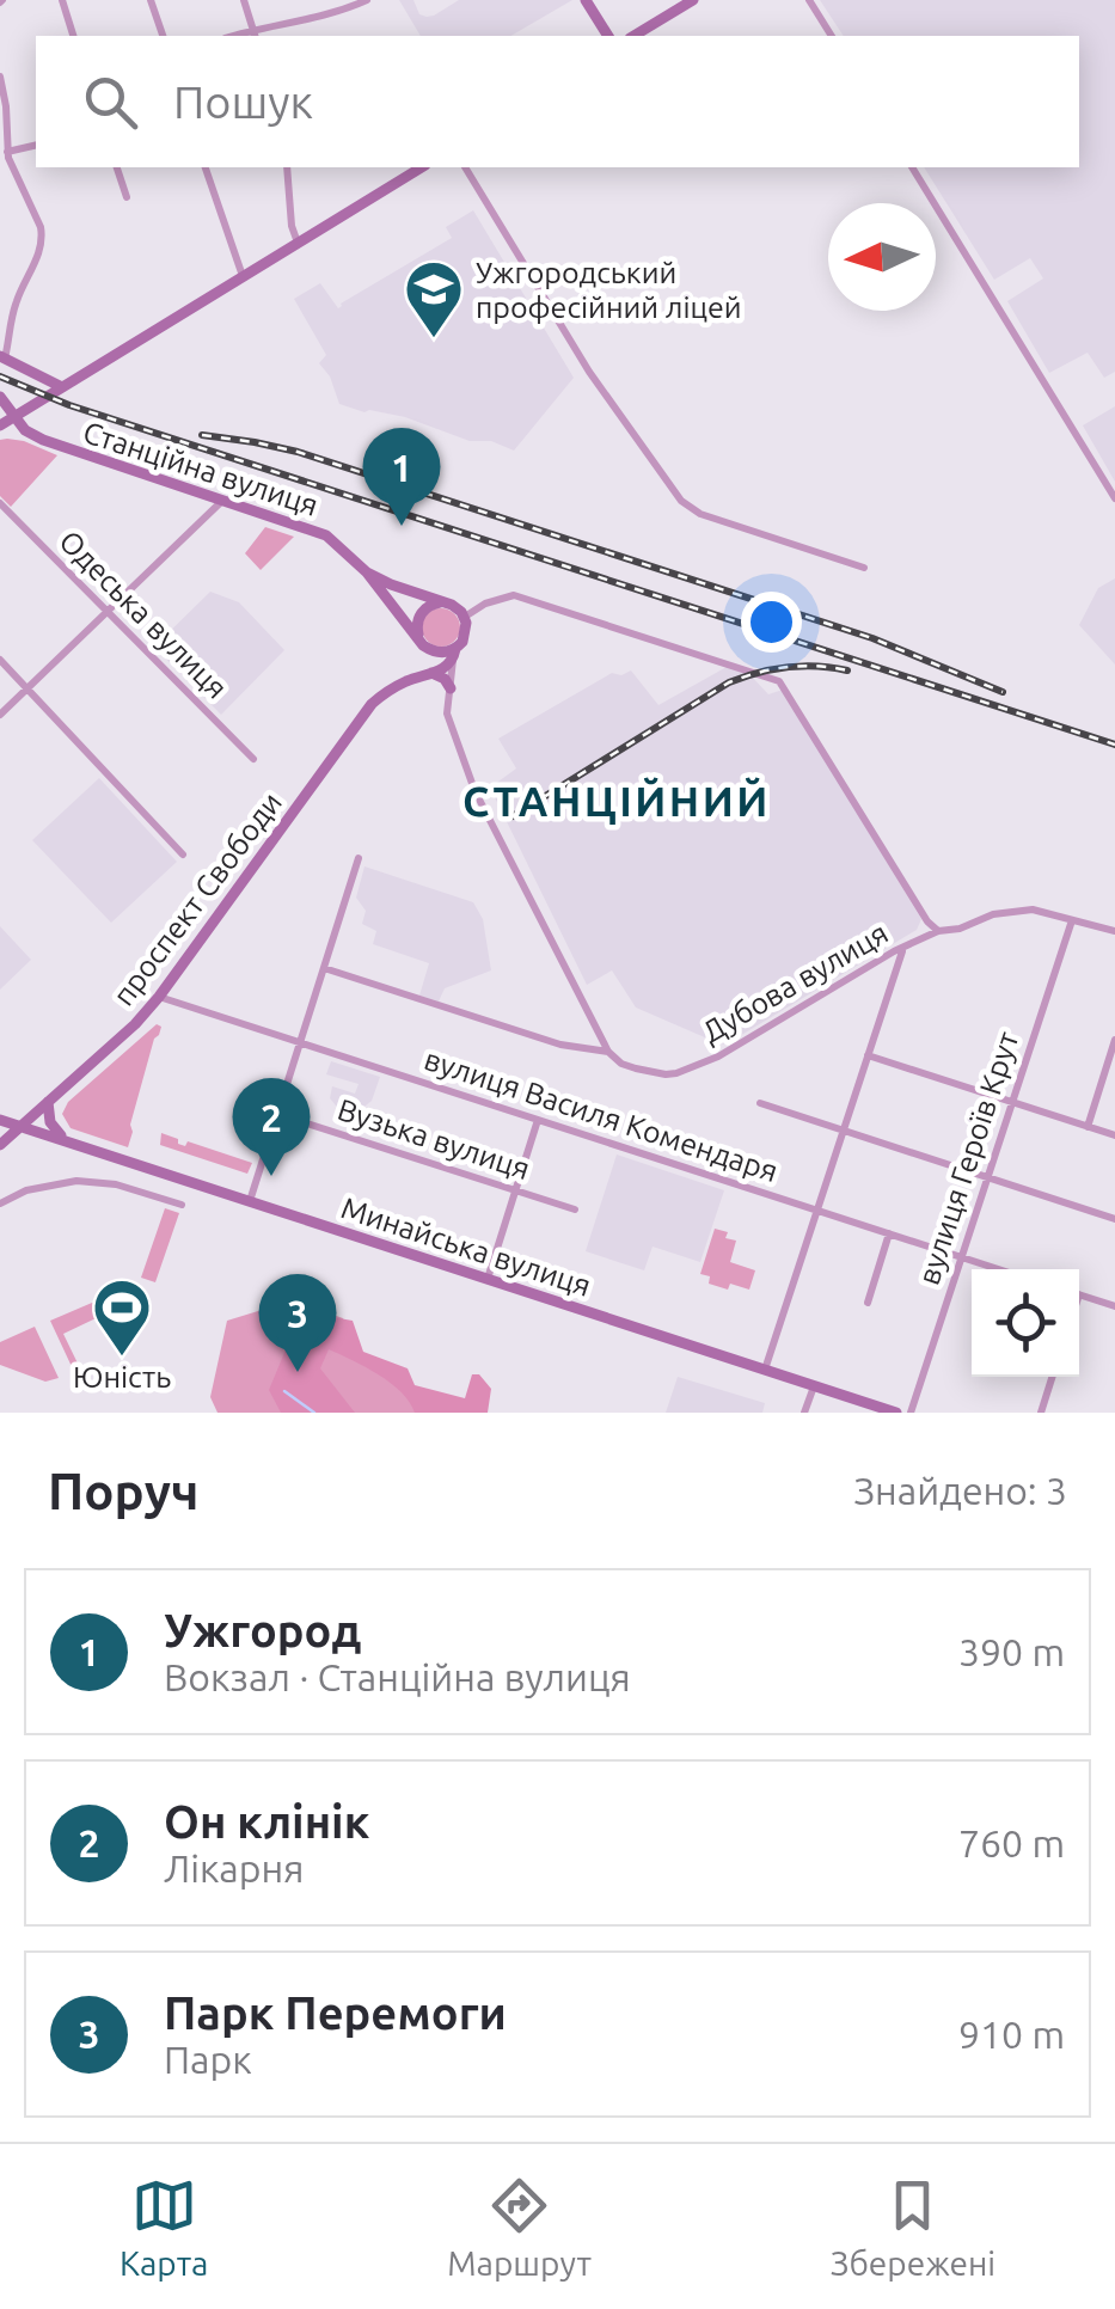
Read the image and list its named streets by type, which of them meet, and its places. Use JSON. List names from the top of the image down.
{
  "streets": {
    "main road": ["Станційна вулиця", "проспект Свободи", "Минайська вулиця"],
    "street": [
      "Одеська вулиця",
      "Дубова вулиця",
      "вулиця Василя Комендаря",
      "Вузька вулиця",
      "вулиця Героїв Крут"
    ]
  },
  "crossings": [
    ["Станційна вулиця", "проспект Свободи"],
    ["проспект Свободи", "вулиця Василя Комендаря"],
    ["проспект Свободи", "Минайська вулиця"],
    ["Дубова вулиця", "вулиця Героїв Крут"],
    ["вулиця Василя Комендаря", "вулиця Героїв Крут"]
  ],
  "districts": ["СТАНЦІЙНИЙ"],
  "places": {
    "school or university": ["Ужгородський професійний ліцей"],
    "sports": ["Юність"]
  },
  "north": "left",
  "page": {
    "search": "Пошук",
    "pins": ["1", "2", "3"],
    "heading": ["Поруч", "Знайдено: 3"],
    "list": [
      {
        "mark": "1",
        "name": "Ужгород",
        "note": "Вокзал · Станційна вулиця",
        "value": "390 m"
      },
      {
        "mark": "2",
        "name": "Он клінік",
        "note": "Лікарня",
        "value": "760 m"
      },
      {
        "mark": "3",
        "name": "Парк Перемоги",
        "note": "Парк",
        "value": "910 m"
      }
    ],
    "nav": ["Карта", "Маршрут", "Збережені"]
  }
}
